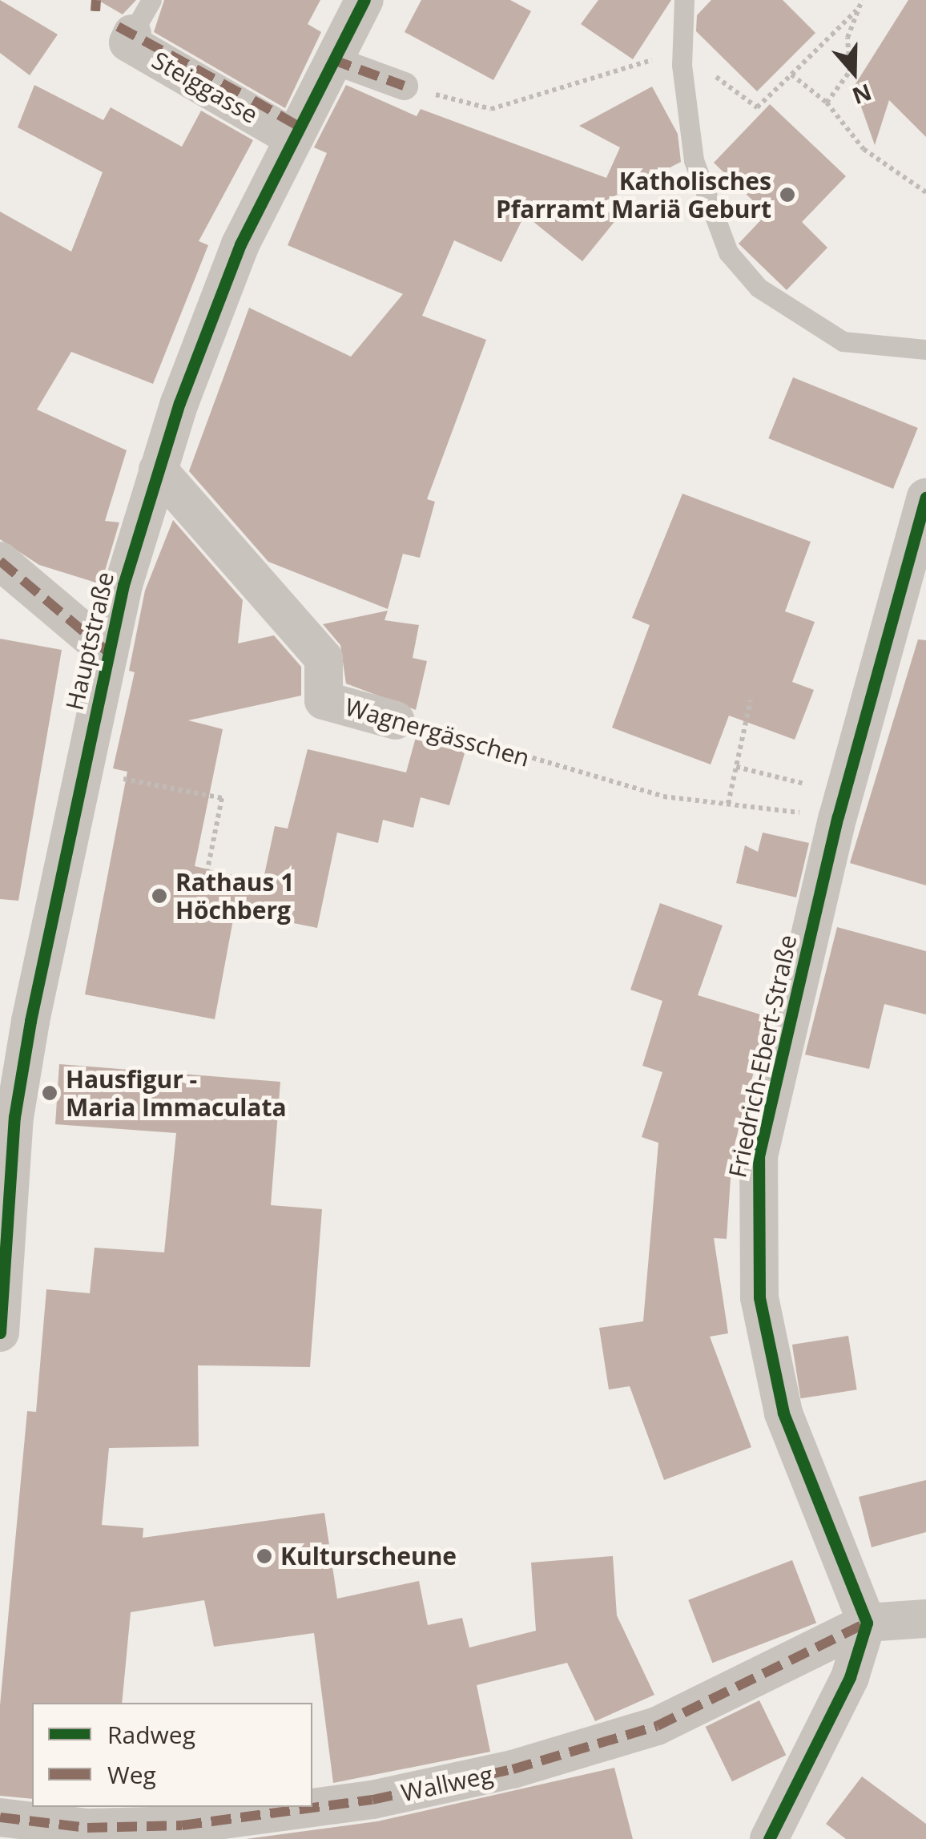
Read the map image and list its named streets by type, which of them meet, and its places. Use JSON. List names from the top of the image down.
{
  "streets": {
    "street": [
      "Steiggasse",
      "Hauptstraße",
      "Wagnergässchen",
      "Friedrich-Ebert-Straße",
      "Wallweg"
    ]
  },
  "crossings": [
    ["Steiggasse", "Hauptstraße"],
    ["Hauptstraße", "Wagnergässchen"],
    ["Wagnergässchen", "Friedrich-Ebert-Straße"],
    ["Friedrich-Ebert-Straße", "Wallweg"]
  ],
  "places": [
    "Katholisches Pfarramt Mariä Geburt",
    "Rathaus 1 Höchberg",
    "Hausfigur - Maria Immaculata",
    "Kulturscheune"
  ],
  "legend": ["Radweg", "Weg"],
  "north": "bottom"
}
